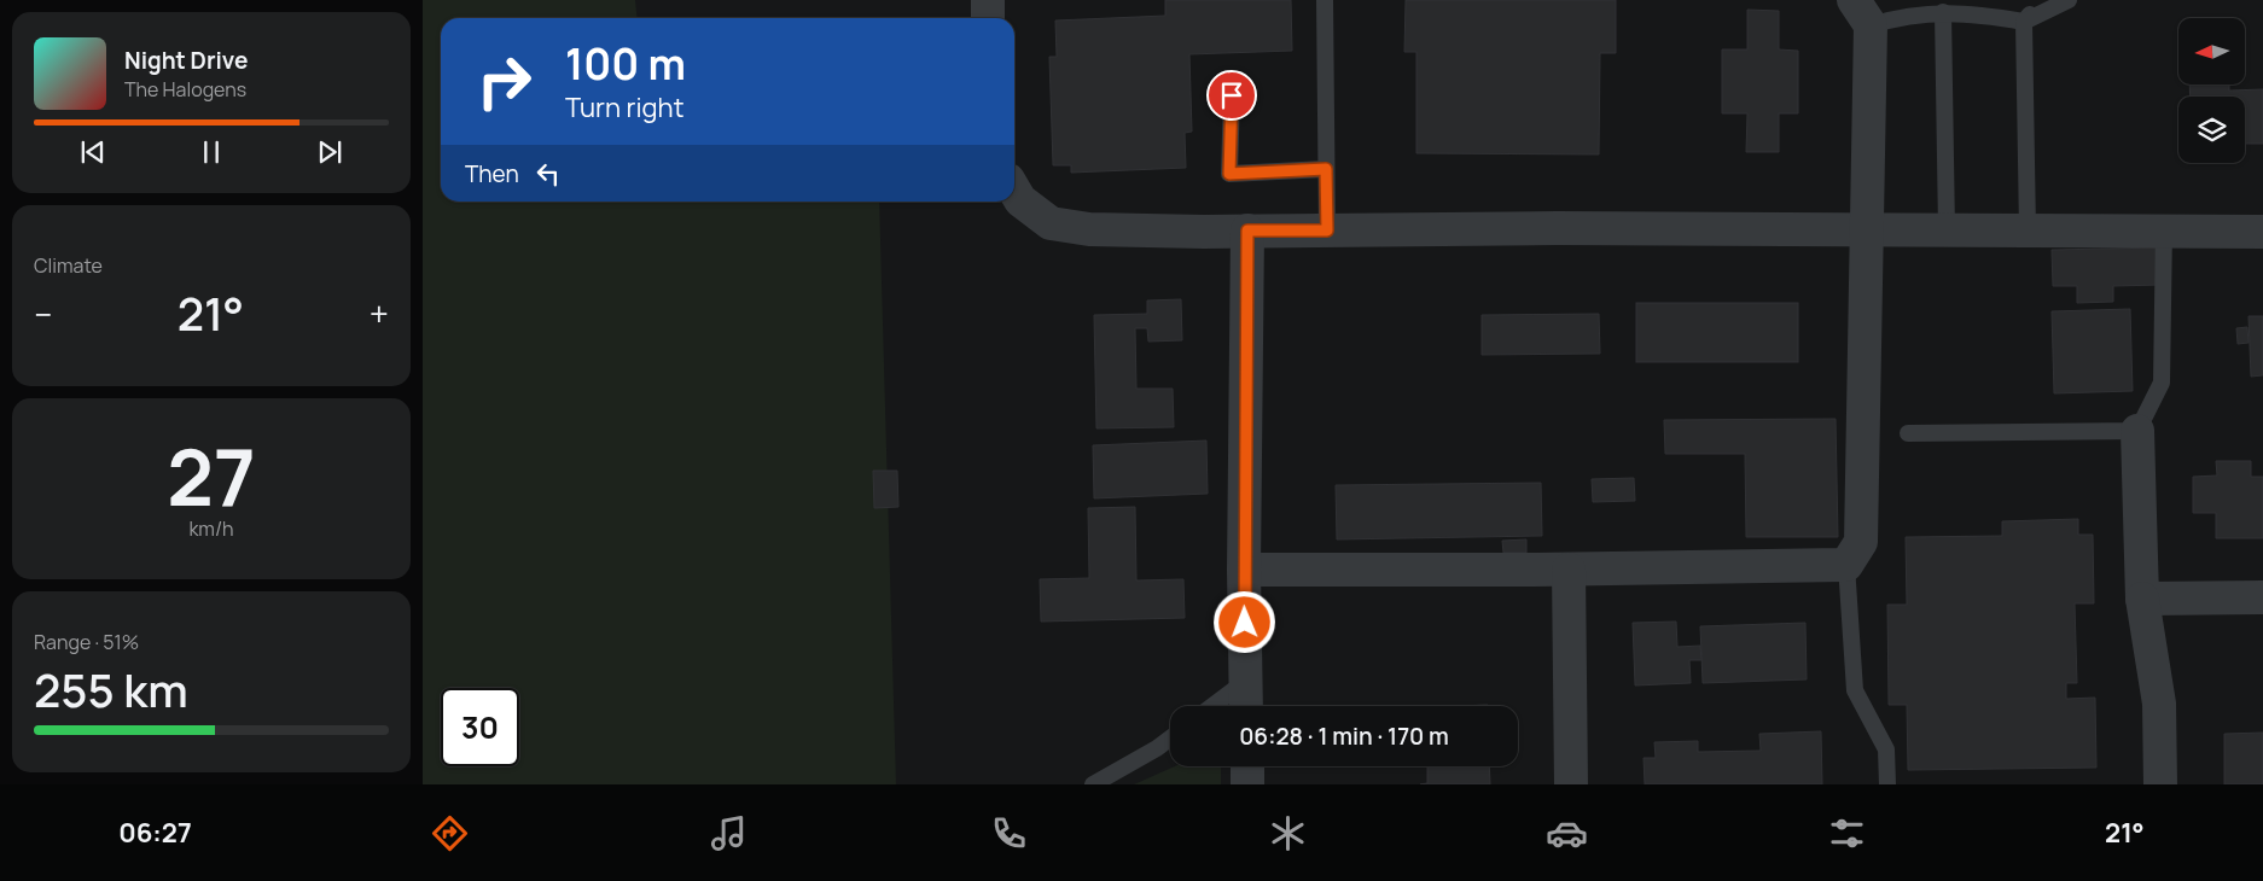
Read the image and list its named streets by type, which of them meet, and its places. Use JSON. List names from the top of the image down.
{
  "north": "left",
  "page": {
    "turn": ["100 m", "Turn right"],
    "song": ["Night Drive", "The Halogens"],
    "then": "Then",
    "tile": [
      "Climate",
      ["27", "km/h"],
      ["Range · 51%", "255 km"]
    ],
    "heat": ["−", "21°", "+"],
    "limit": "30",
    "trip": "06:28 · 1 min · 170 m",
    "tabs": ["06:27", "21°"]
  }
}
